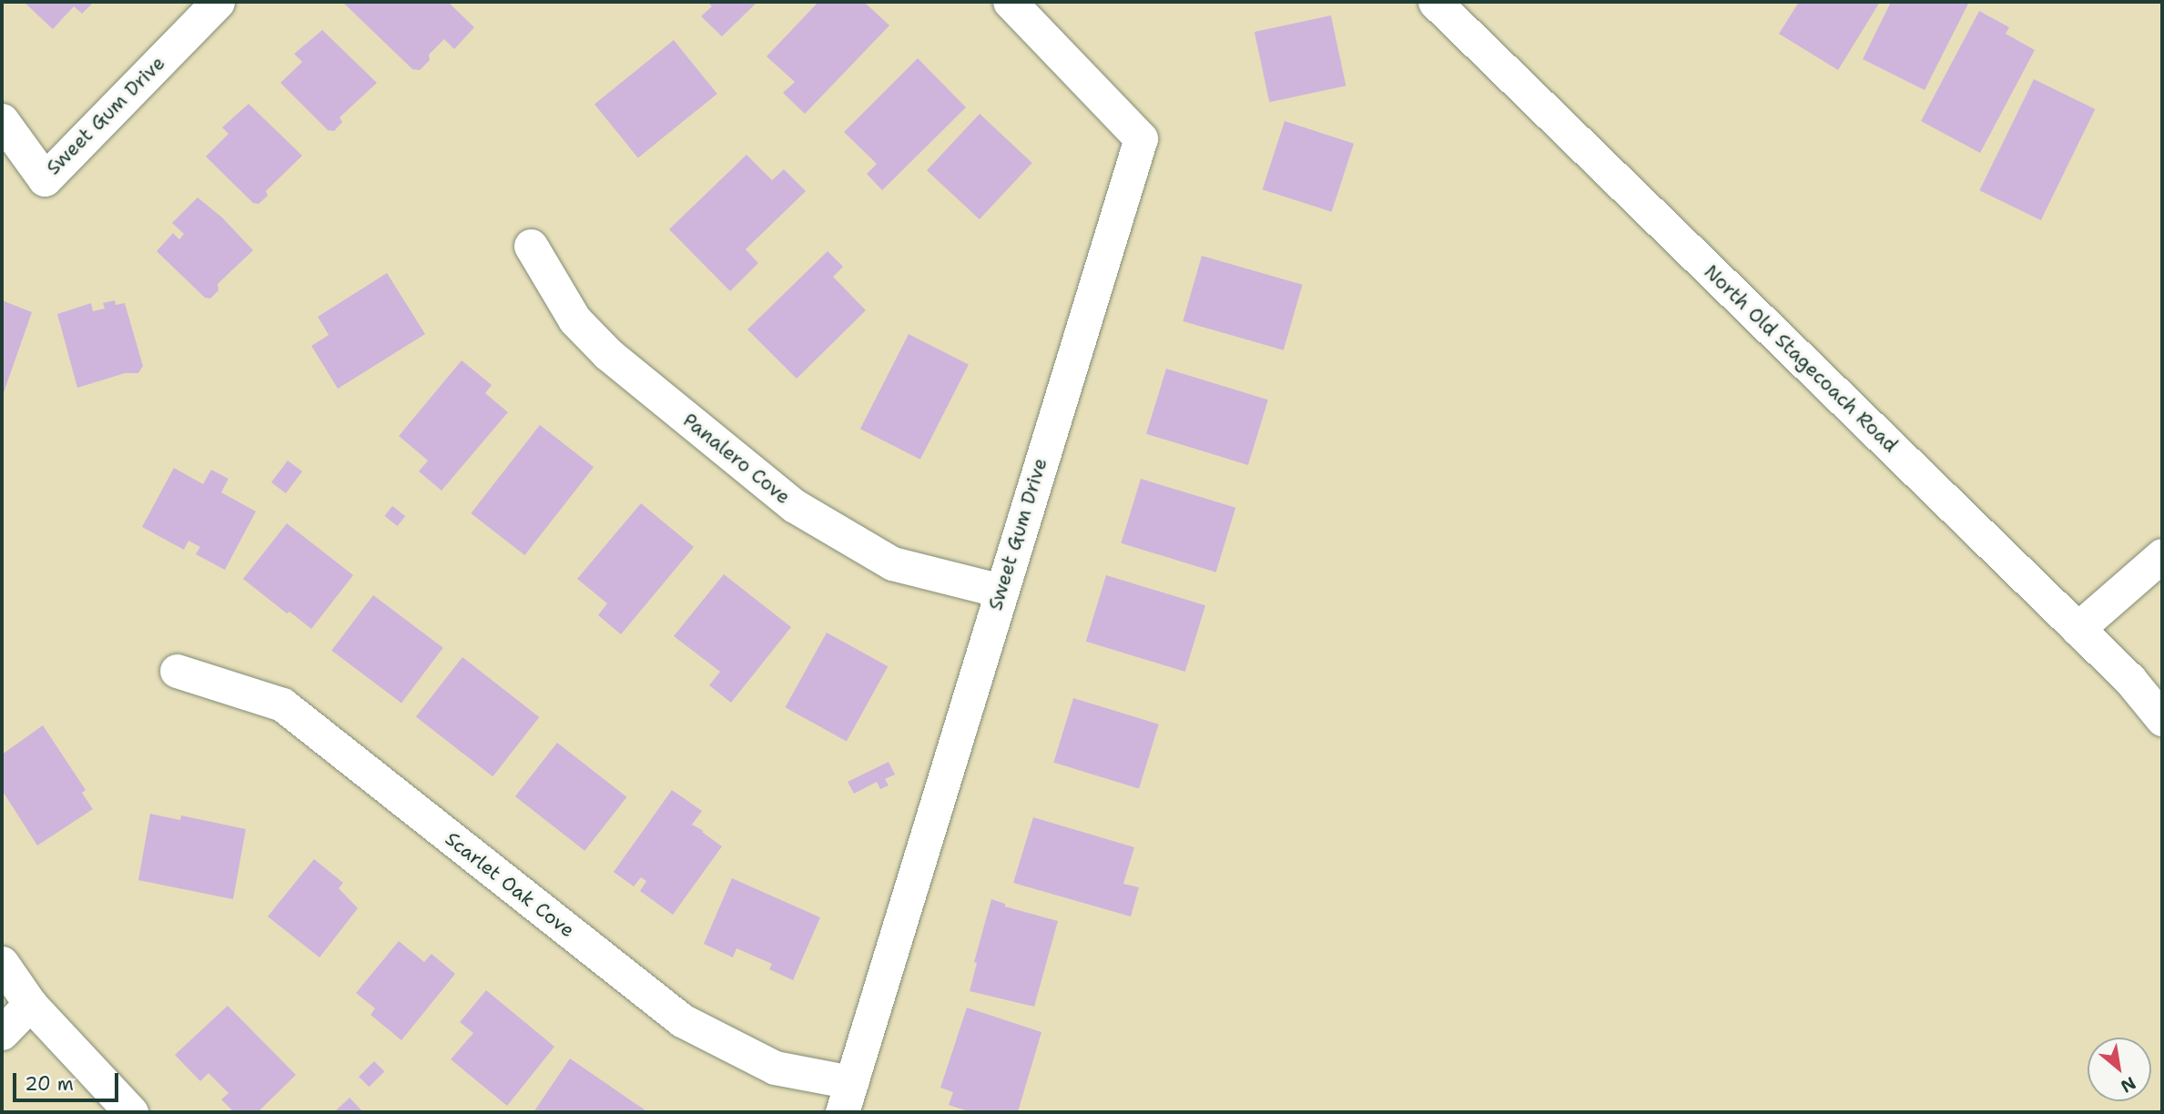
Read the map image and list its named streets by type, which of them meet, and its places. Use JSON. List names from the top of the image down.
{
  "streets": {
    "street": [
      "Sweet Gum Drive",
      "North Old Stagecoach Road",
      "Panalero Cove",
      "Scarlet Oak Cove"
    ]
  },
  "crossings": [
    ["Sweet Gum Drive", "Panalero Cove"],
    ["Sweet Gum Drive", "Scarlet Oak Cove"]
  ],
  "scale_bar": "20 m",
  "north": "bottom right"
}
